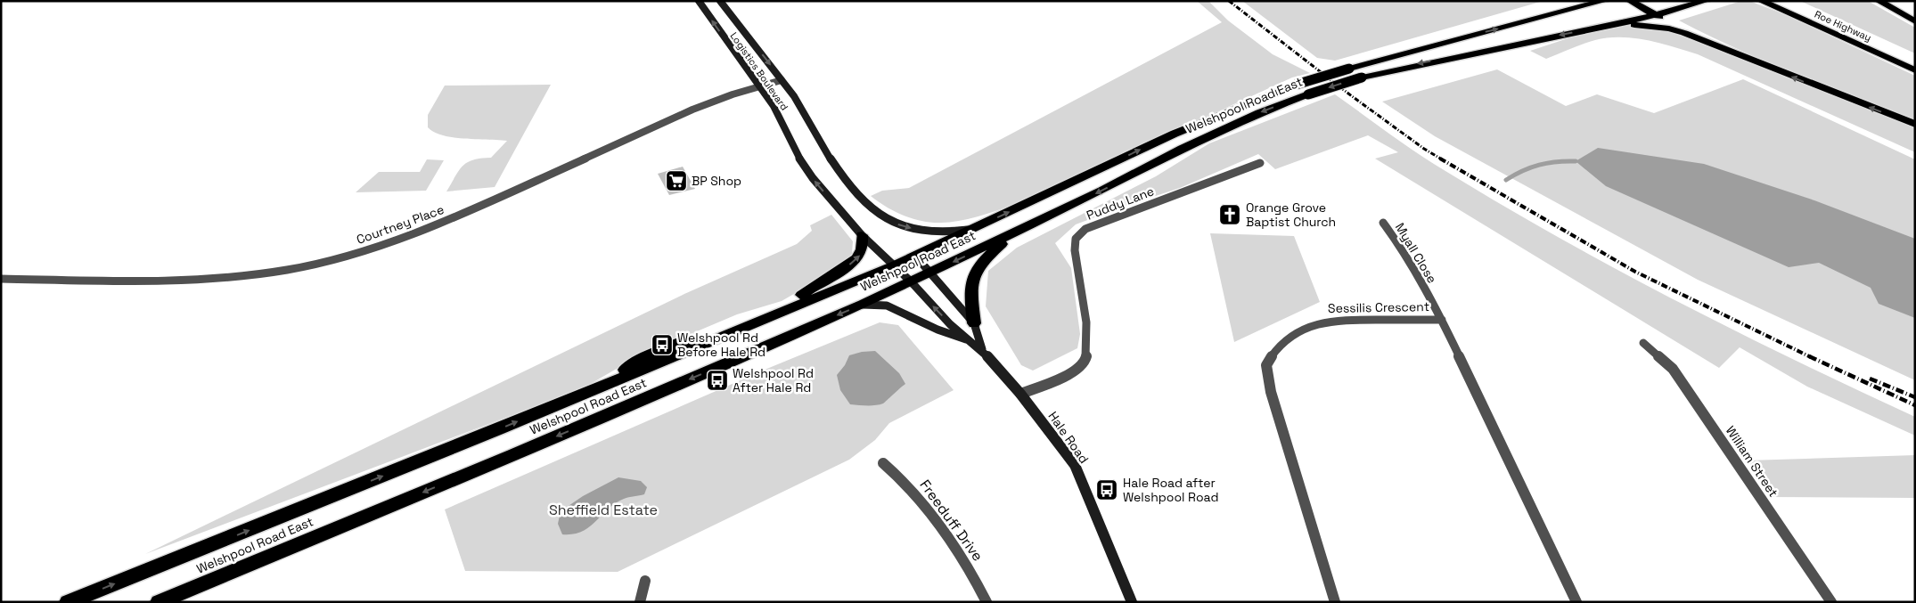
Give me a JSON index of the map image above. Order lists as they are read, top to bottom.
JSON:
{
  "streets": {
    "highway": ["Roe Highway", "Welshpool Road East"],
    "street": [
      "Logistics Boulevard",
      "Puddy Lane",
      "Courtney Place",
      "Myall Close",
      "Sessilis Crescent",
      "Hale Road",
      "William Street",
      "Freeduff Drive"
    ]
  },
  "crossings": [
    ["Logistics Boulevard", "Welshpool Road East"],
    ["Logistics Boulevard", "Courtney Place"],
    ["Logistics Boulevard", "Hale Road"],
    ["Welshpool Road East", "Hale Road"],
    ["Puddy Lane", "Hale Road"],
    ["Myall Close", "Sessilis Crescent"]
  ],
  "parks": ["Sheffield Estate"],
  "places": {
    "supermarket": ["BP Shop"],
    "church": ["Orange Grove Baptist Church"],
    "bus stop": ["Welshpool Rd Before Hale Rd", "Welshpool Rd After Hale Rd", "Hale Road after Welshpool Road"]
  }
}
